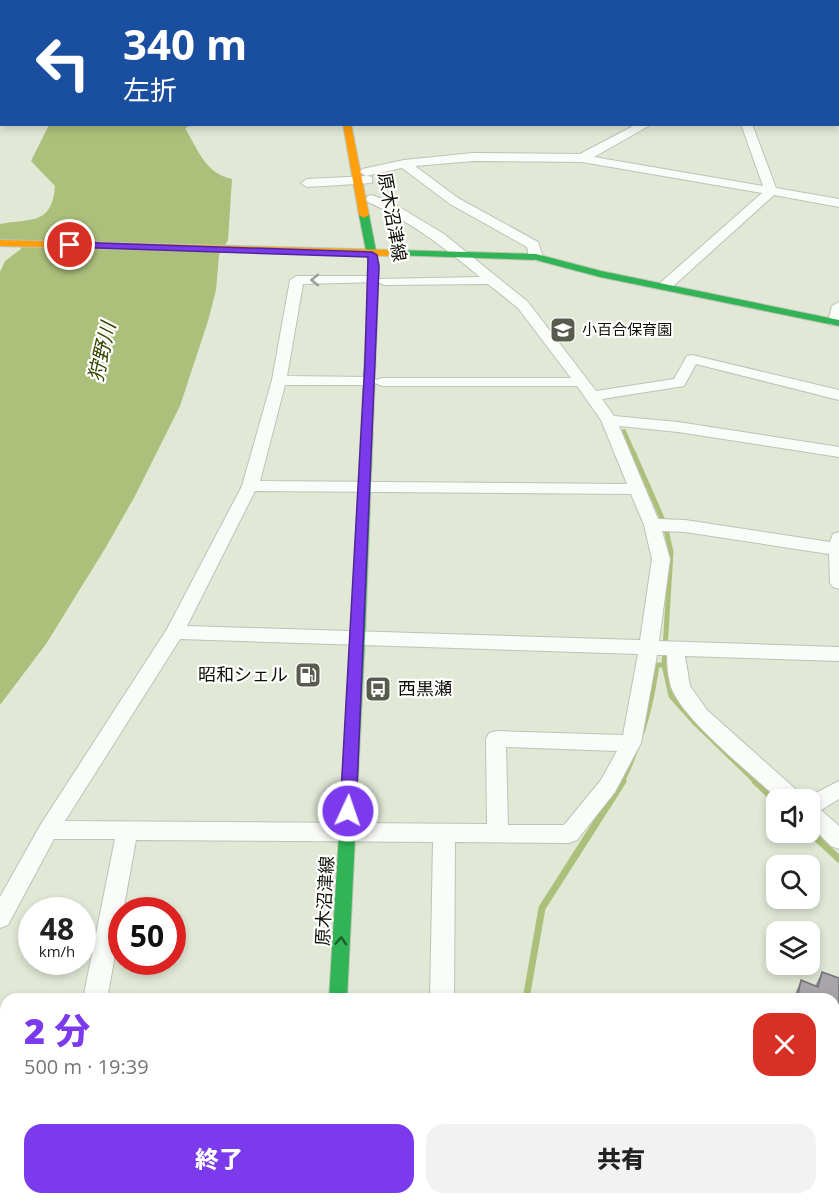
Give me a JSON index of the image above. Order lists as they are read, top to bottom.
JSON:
{
  "streets": {
    "main road": ["原木沼津線"]
  },
  "water": ["狩野川"],
  "places": {
    "school or university": ["小百合保育園"],
    "fuel station": ["昭和シェル"],
    "bus stop": ["西黒瀬"]
  },
  "page": {
    "turn": ["340 m", "左折"],
    "speed": "48 km/h",
    "limit": "50",
    "heading": ["2 分", "500 m · 19:39"],
    "buttons": ["終了", "共有"]
  }
}
